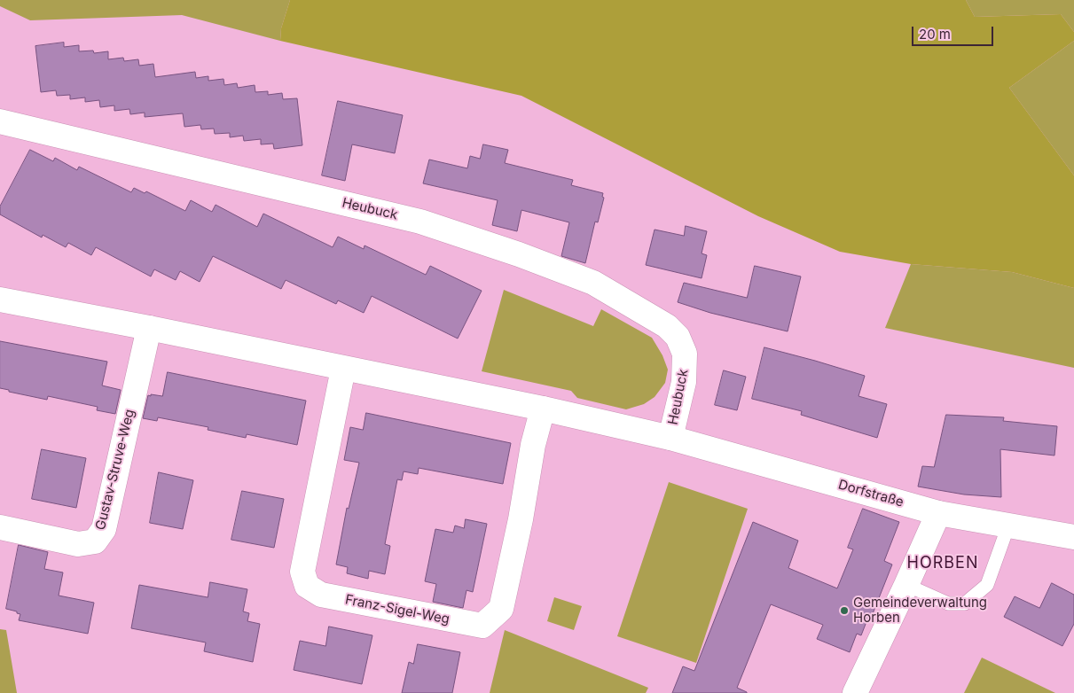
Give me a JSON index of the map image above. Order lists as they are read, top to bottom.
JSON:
{
  "streets": {
    "street": [
      "Heubuck",
      "Gustav-Struve-Weg",
      "Dorfstraße",
      "Franz-Sigel-Weg"
    ]
  },
  "crossings": [
    ["Heubuck", "Gustav-Struve-Weg"],
    ["Heubuck", "Dorfstraße"],
    ["Heubuck", "Franz-Sigel-Weg"]
  ],
  "districts": ["HORBEN"],
  "places": ["Gemeindeverwaltung Horben"],
  "scale_bar": "20 m"
}
